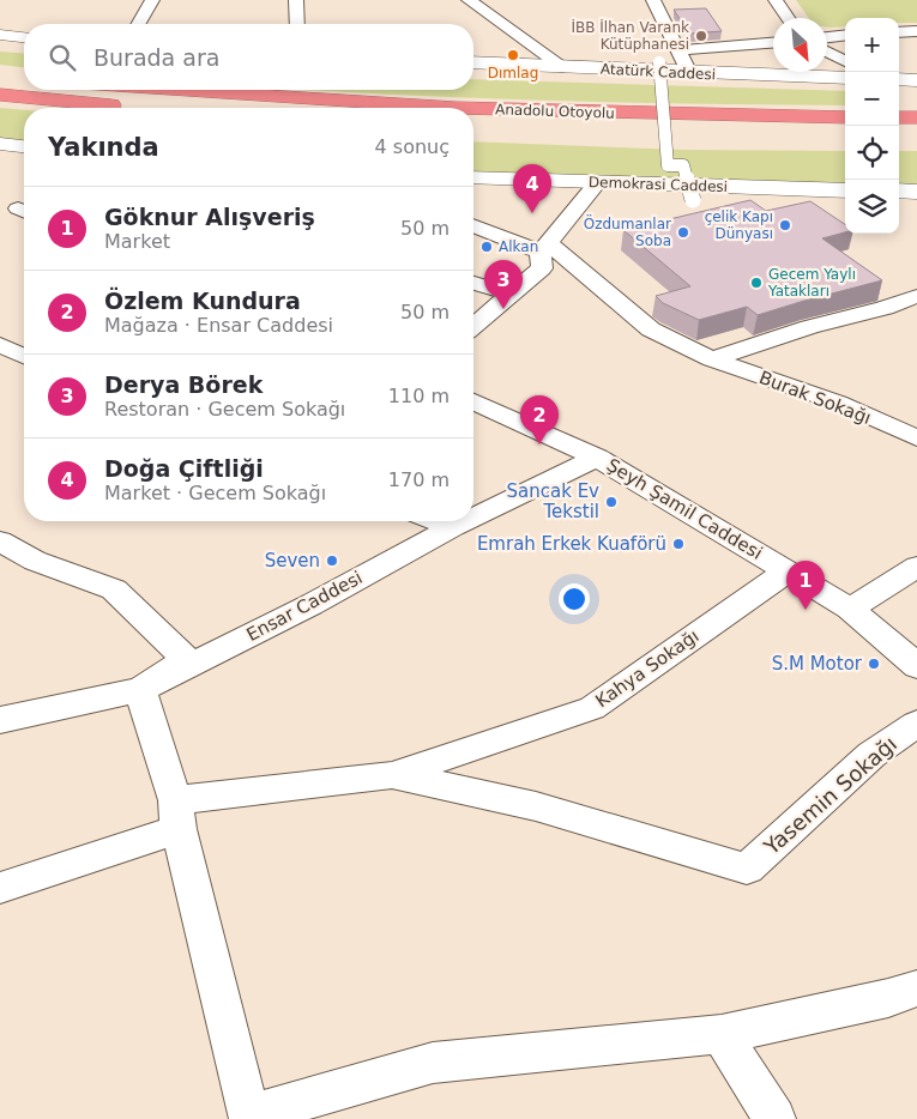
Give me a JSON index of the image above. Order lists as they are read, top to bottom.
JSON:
{
  "streets": {
    "highway": ["Anadolu Otoyolu"],
    "street": [
      "Atatürk Caddesi",
      "Demokrasi Caddesi",
      "Burak Sokağı",
      "Şeyh Şamil Caddesi",
      "Ensar Caddesi",
      "Kahya Sokağı",
      "Yasemin Sokağı"
    ]
  },
  "crossings": [
    ["Şeyh Şamil Caddesi", "Ensar Caddesi"],
    ["Şeyh Şamil Caddesi", "Kahya Sokağı"],
    ["Kahya Sokağı", "Yasemin Sokağı"]
  ],
  "places": [
    "İBB İlhan Varank Kütüphanesi",
    "Dımlag",
    "çelik Kapı Dünyası",
    "Özdumanlar Soba",
    "Alkan",
    "Gecem Yaylı Yatakları",
    "Sancak Ev Tekstil",
    "Emrah Erkek Kuaförü",
    "Seven",
    "S.M Motor"
  ],
  "north": "bottom right",
  "page": {
    "map_buttons": ["+", "−"],
    "search": "Burada ara",
    "heading": ["Yakında", "4 sonuç"],
    "pins": [
      "4",
      "3",
      "2",
      "1"
    ],
    "list": [
      {
        "mark": "1",
        "name": "Göknur Alışveriş",
        "note": "Market",
        "value": "50 m"
      },
      {
        "mark": "2",
        "name": "Özlem Kundura",
        "note": "Mağaza · Ensar Caddesi",
        "value": "50 m"
      },
      {
        "mark": "3",
        "name": "Derya Börek",
        "note": "Restoran · Gecem Sokağı",
        "value": "110 m"
      },
      {
        "mark": "4",
        "name": "Doğa Çiftliği",
        "note": "Market · Gecem Sokağı",
        "value": "170 m"
      }
    ]
  }
}
